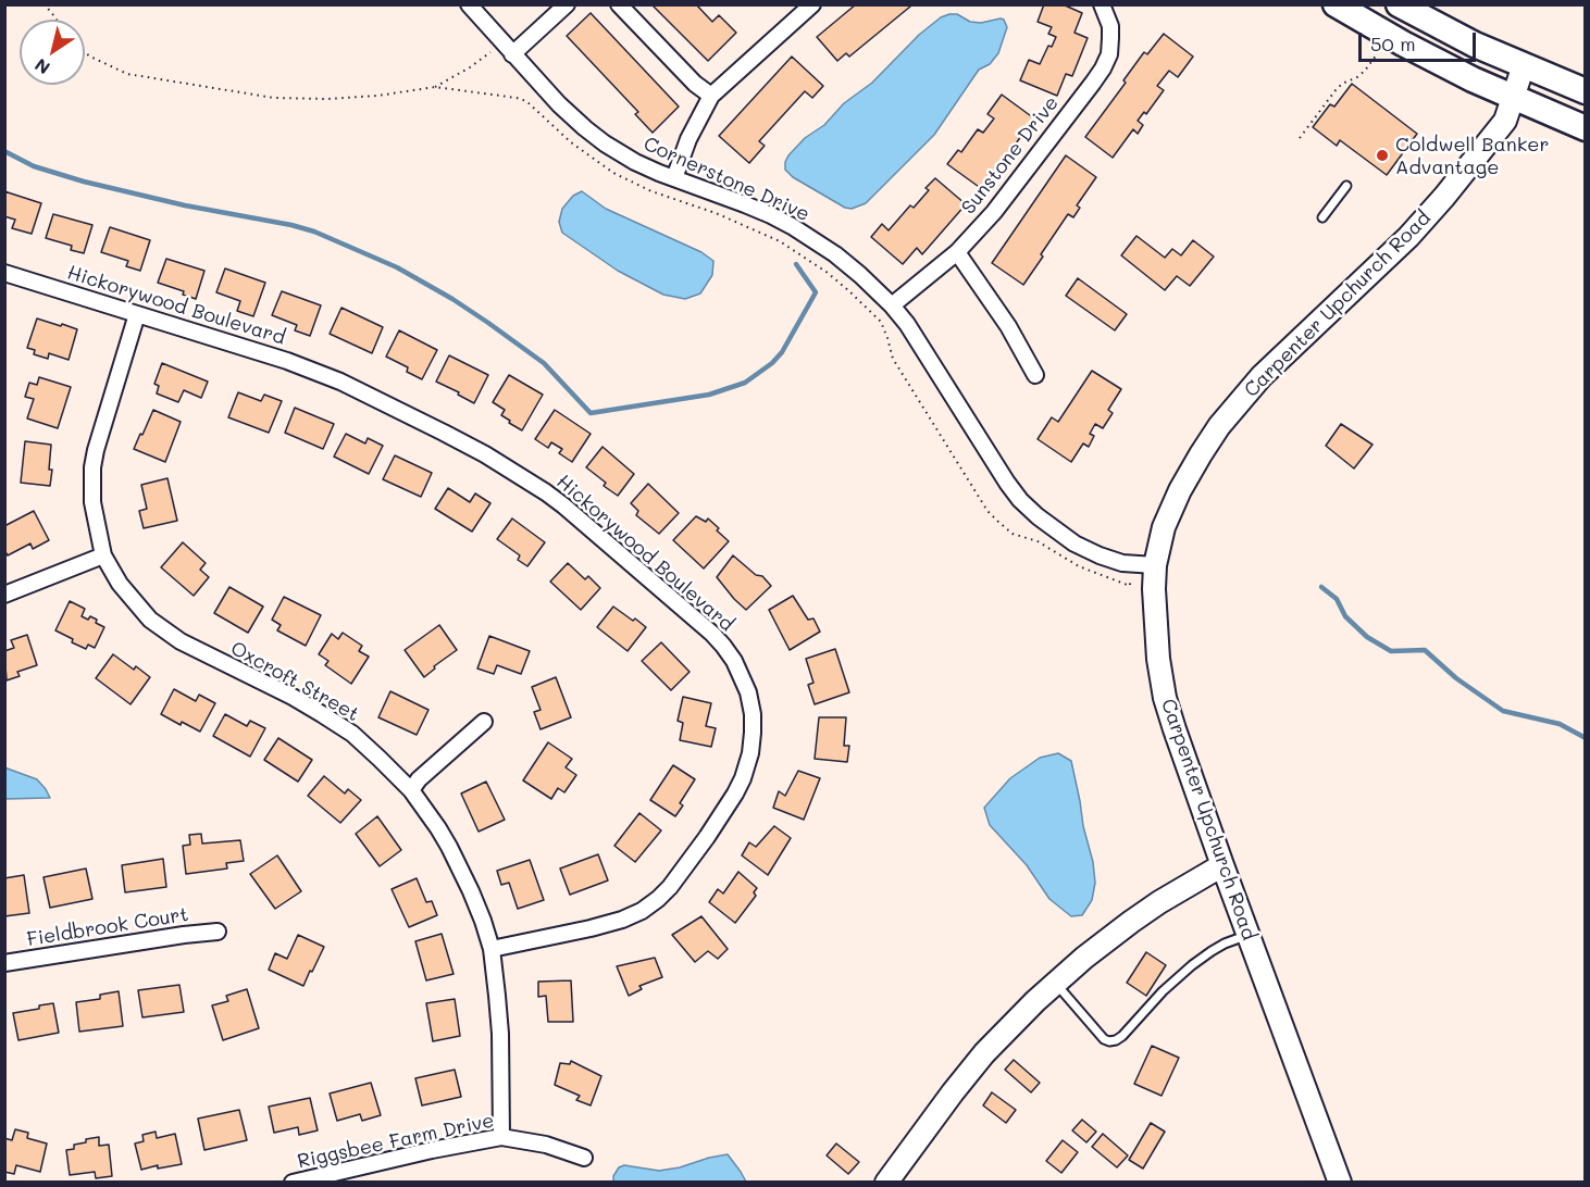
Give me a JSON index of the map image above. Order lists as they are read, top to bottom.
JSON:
{
  "streets": {
    "street": [
      "Sunstone Drive",
      "Cornerstone Drive",
      "Carpenter Upchurch Road",
      "Hickorywood Boulevard",
      "Oxcroft Street",
      "Fieldbrook Court",
      "Riggsbee Farm Drive"
    ]
  },
  "crossings": [
    ["Sunstone Drive", "Cornerstone Drive"],
    ["Cornerstone Drive", "Carpenter Upchurch Road"],
    ["Hickorywood Boulevard", "Oxcroft Street"],
    ["Oxcroft Street", "Riggsbee Farm Drive"]
  ],
  "places": ["Coldwell Banker Advantage"],
  "scale_bar": "50 m",
  "north": "bottom left"
}
